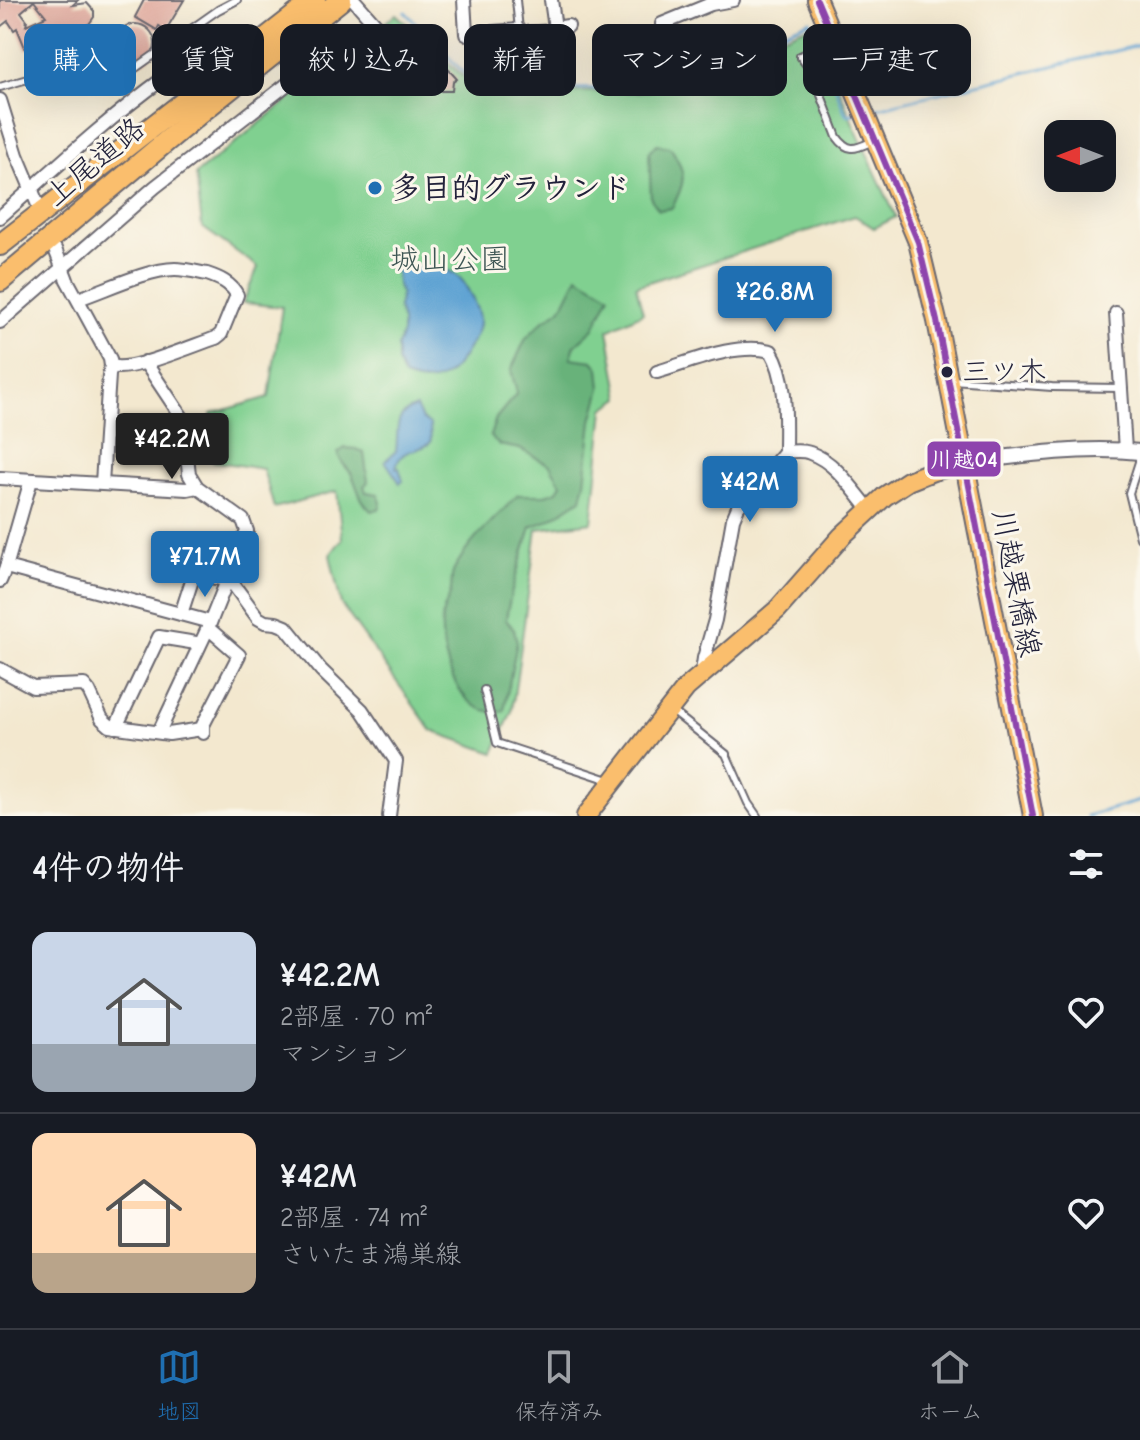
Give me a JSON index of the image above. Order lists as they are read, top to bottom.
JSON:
{
  "streets": {
    "highway": ["上尾道路"],
    "main road": ["川越栗橋線"]
  },
  "parks": ["城山公園"],
  "places": ["多目的グラウンド", "三ツ木"],
  "lines": ["transit line 川越04"],
  "north": "left",
  "page": {
    "chip": [
      "購入",
      "賃貸",
      "絞り込み",
      "新着",
      "マンション",
      "一戸建て"
    ],
    "price": [
      "¥26.8M",
      "¥42.2M",
      "¥42M",
      "¥71.7M"
    ],
    "heading": "4件の物件",
    "list": [
      {
        "name": "¥42.2M",
        "note": "2部屋 · 70 m² · マンション"
      },
      {
        "name": "¥42M",
        "note": "2部屋 · 74 m² · さいたま鴻巣線"
      }
    ],
    "tabs": ["地図", "保存済み", "ホーム"]
  }
}
